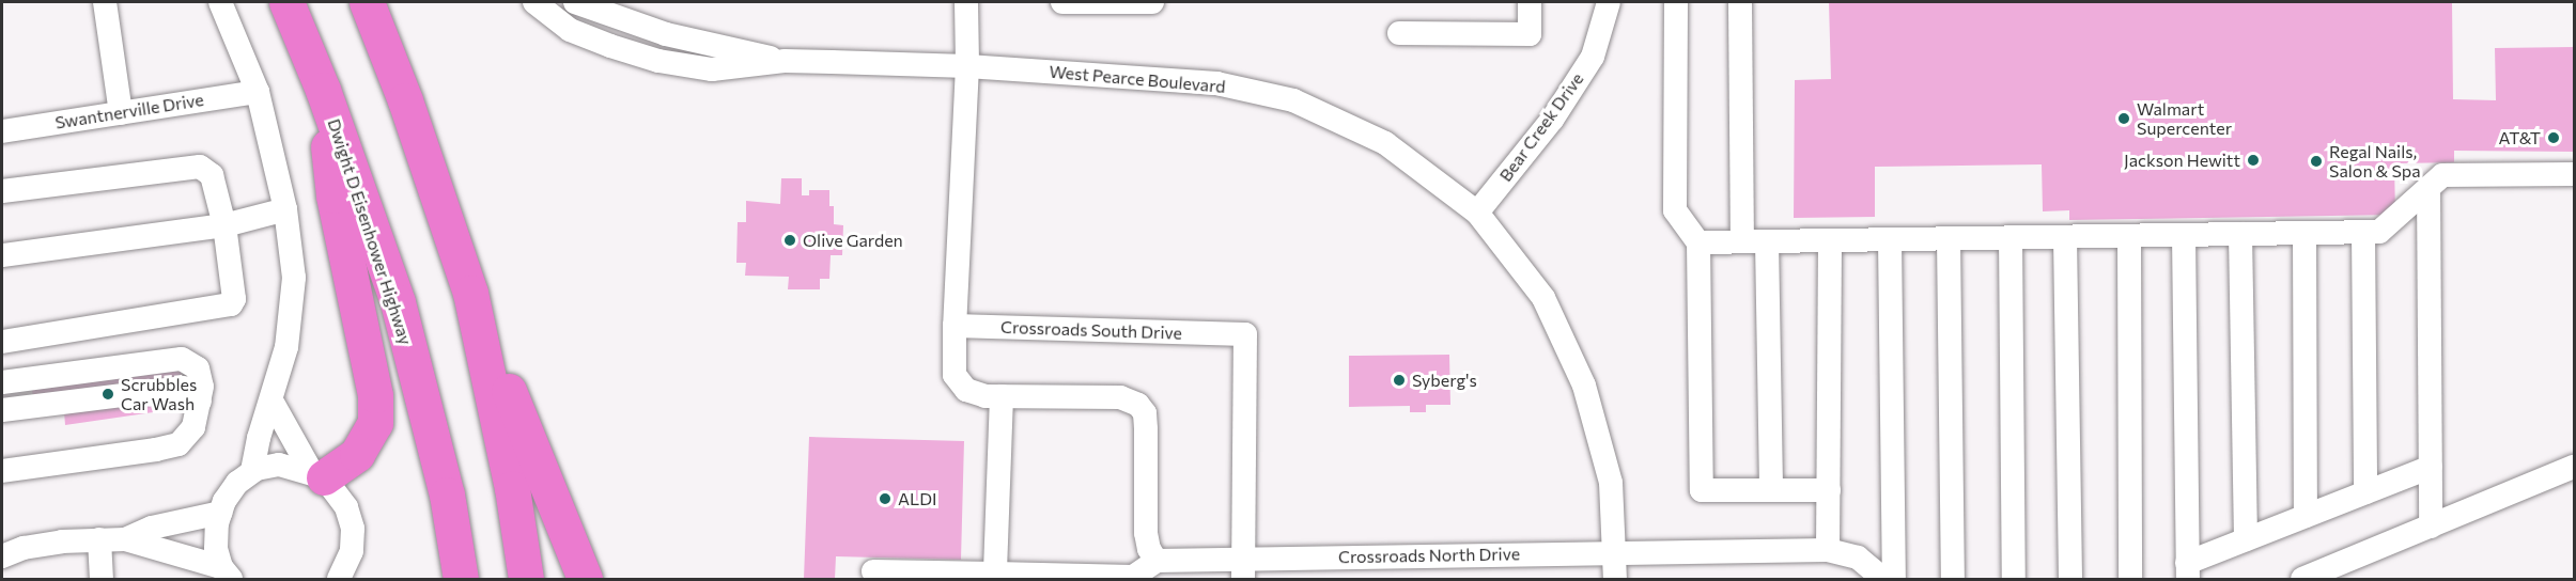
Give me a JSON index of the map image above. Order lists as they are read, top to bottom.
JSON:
{
  "streets": {
    "highway": ["Dwight D Eisenhower Highway"],
    "street": [
      "West Pearce Boulevard",
      "Swantnerville Drive",
      "Bear Creek Drive",
      "Crossroads South Drive",
      "Crossroads North Drive"
    ]
  },
  "crossings": [
    ["West Pearce Boulevard", "Bear Creek Drive"],
    ["West Pearce Boulevard", "Crossroads North Drive"],
    ["Crossroads South Drive", "Crossroads North Drive"]
  ],
  "places": [
    "Walmart Supercenter",
    "AT&T",
    "Jackson Hewitt",
    "Regal Nails, Salon & Spa",
    "Olive Garden",
    "Syberg's",
    "Scrubbles Car Wash",
    "ALDI"
  ]
}
